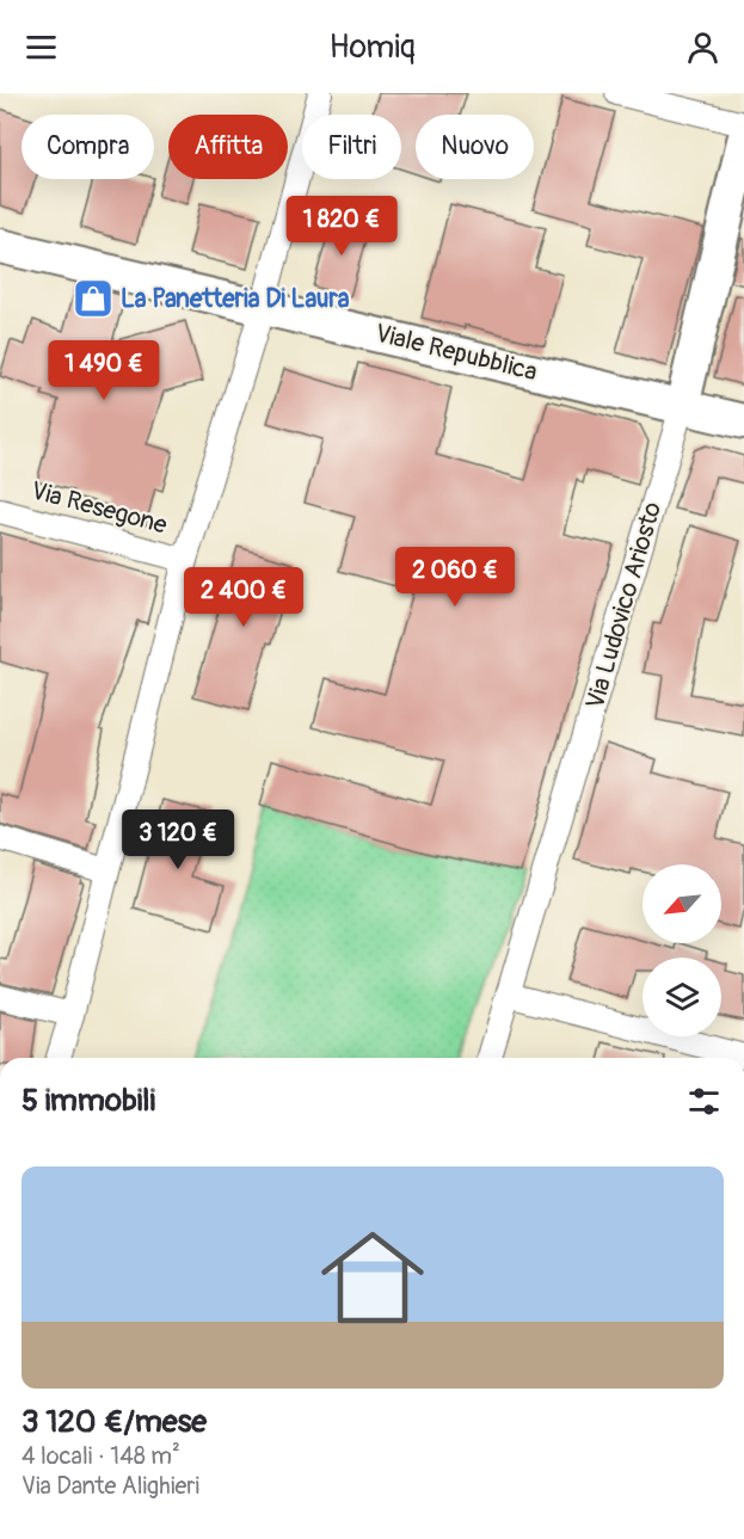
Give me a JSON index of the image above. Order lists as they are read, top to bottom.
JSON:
{
  "streets": {
    "street": ["Viale Repubblica", "Via Resegone", "Via Ludovico Ariosto"]
  },
  "crossings": [
    ["Viale Repubblica", "Via Ludovico Ariosto"]
  ],
  "places": {
    "shop": ["La Panetteria Di Laura"]
  },
  "north": "bottom left",
  "page": {
    "header": "Homiq",
    "chip": [
      "Compra",
      "Affitta",
      "Filtri",
      "Nuovo"
    ],
    "price": [
      "1 820 €",
      "1 490 €",
      "2 060 €",
      "2 400 €",
      "3 120 €"
    ],
    "heading": "5 immobili",
    "list": [
      {
        "name": "3 120 €/mese",
        "note": "4 locali · 148 m² · Via Dante Alighieri"
      }
    ]
  }
}
